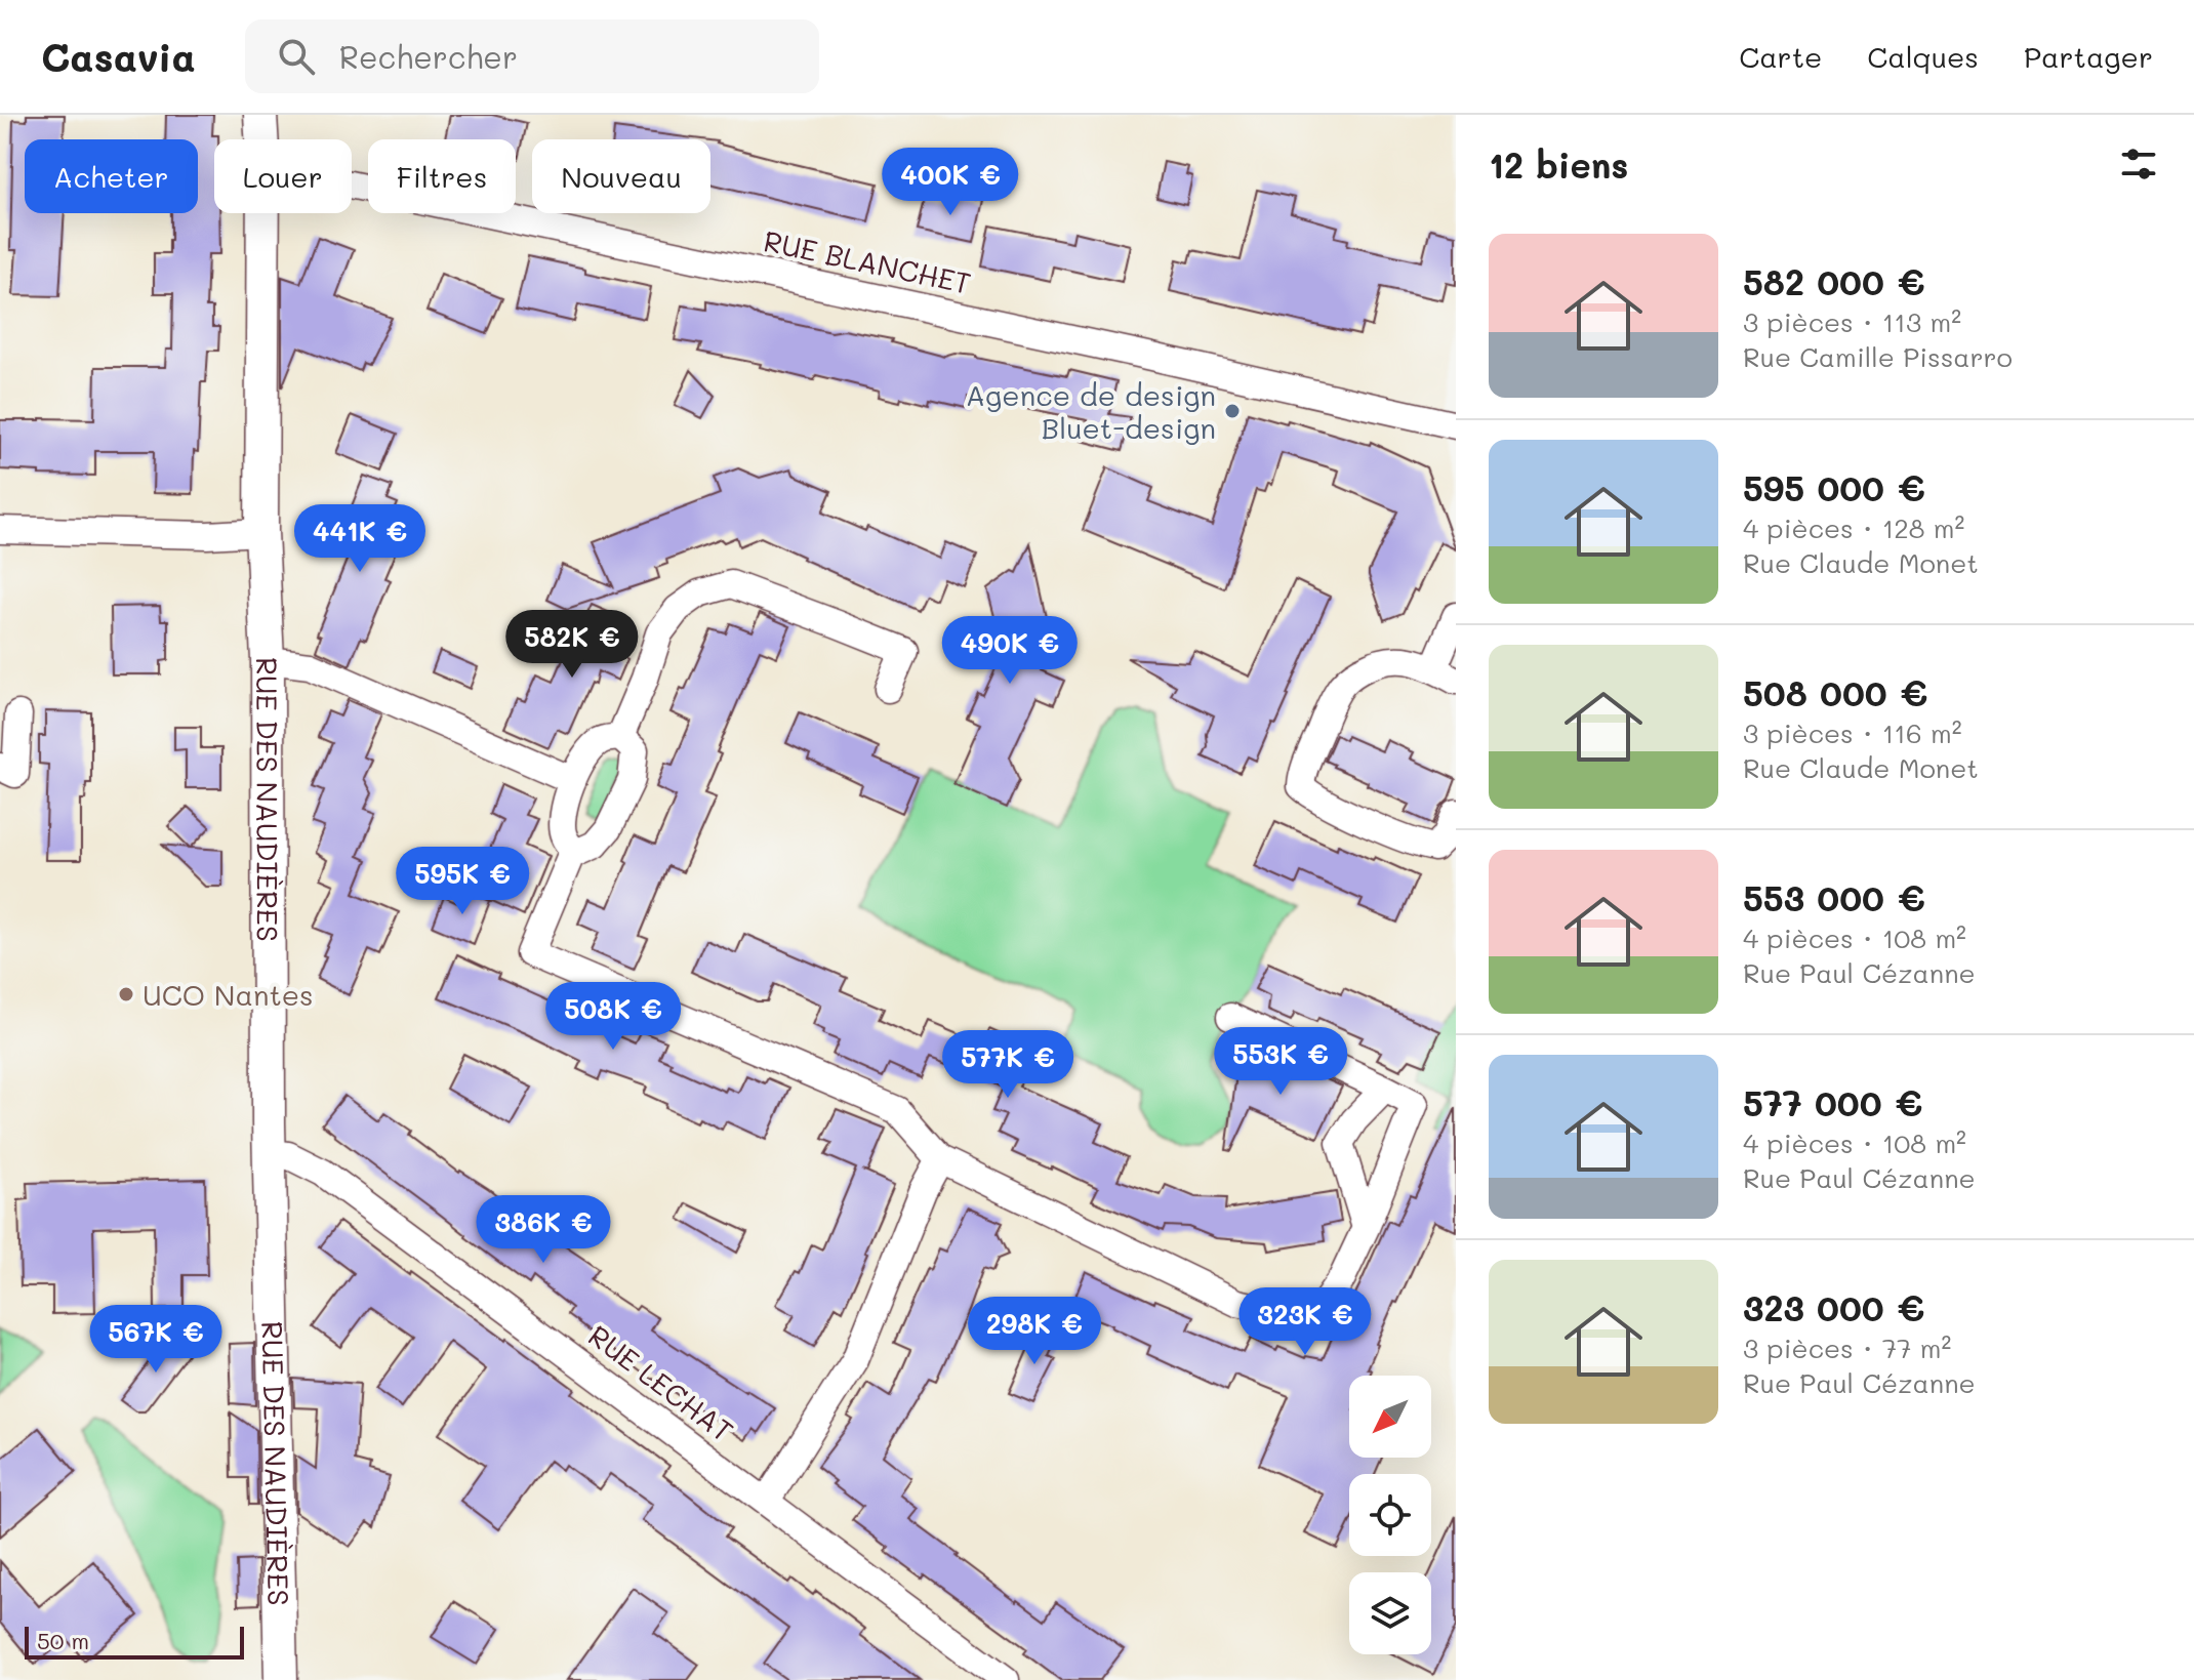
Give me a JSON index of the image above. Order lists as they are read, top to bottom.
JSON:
{
  "streets": {
    "street": ["RUE BLANCHET", "RUE DES NAUDIÈRES", "RUE LECHAT"]
  },
  "crossings": [
    ["RUE DES NAUDIÈRES", "RUE LECHAT"]
  ],
  "places": ["Agence de design Bluet-design", "UCO Nantes"],
  "scale_bar": "50 m",
  "north": "bottom left",
  "page": {
    "header": "Casavia",
    "search": "Rechercher",
    "nav": ["Carte", "Calques", "Partager"],
    "heading": "12 biens",
    "chip": [
      "Acheter",
      "Louer",
      "Filtres",
      "Nouveau"
    ],
    "price": [
      "400K €",
      "441K €",
      "582K €",
      "490K €",
      "595K €",
      "508K €",
      "553K €",
      "577K €",
      "386K €",
      "323K €",
      "298K €",
      "567K €"
    ],
    "list": [
      {
        "name": "582 000 €",
        "note": "3 pièces · 113 m² · Rue Camille Pissarro"
      },
      {
        "name": "595 000 €",
        "note": "4 pièces · 128 m² · Rue Claude Monet"
      },
      {
        "name": "508 000 €",
        "note": "3 pièces · 116 m² · Rue Claude Monet"
      },
      {
        "name": "553 000 €",
        "note": "4 pièces · 108 m² · Rue Paul Cézanne"
      },
      {
        "name": "577 000 €",
        "note": "4 pièces · 108 m² · Rue Paul Cézanne"
      },
      {
        "name": "323 000 €",
        "note": "3 pièces · 77 m² · Rue Paul Cézanne"
      }
    ],
    "scale": "50 m"
  }
}
